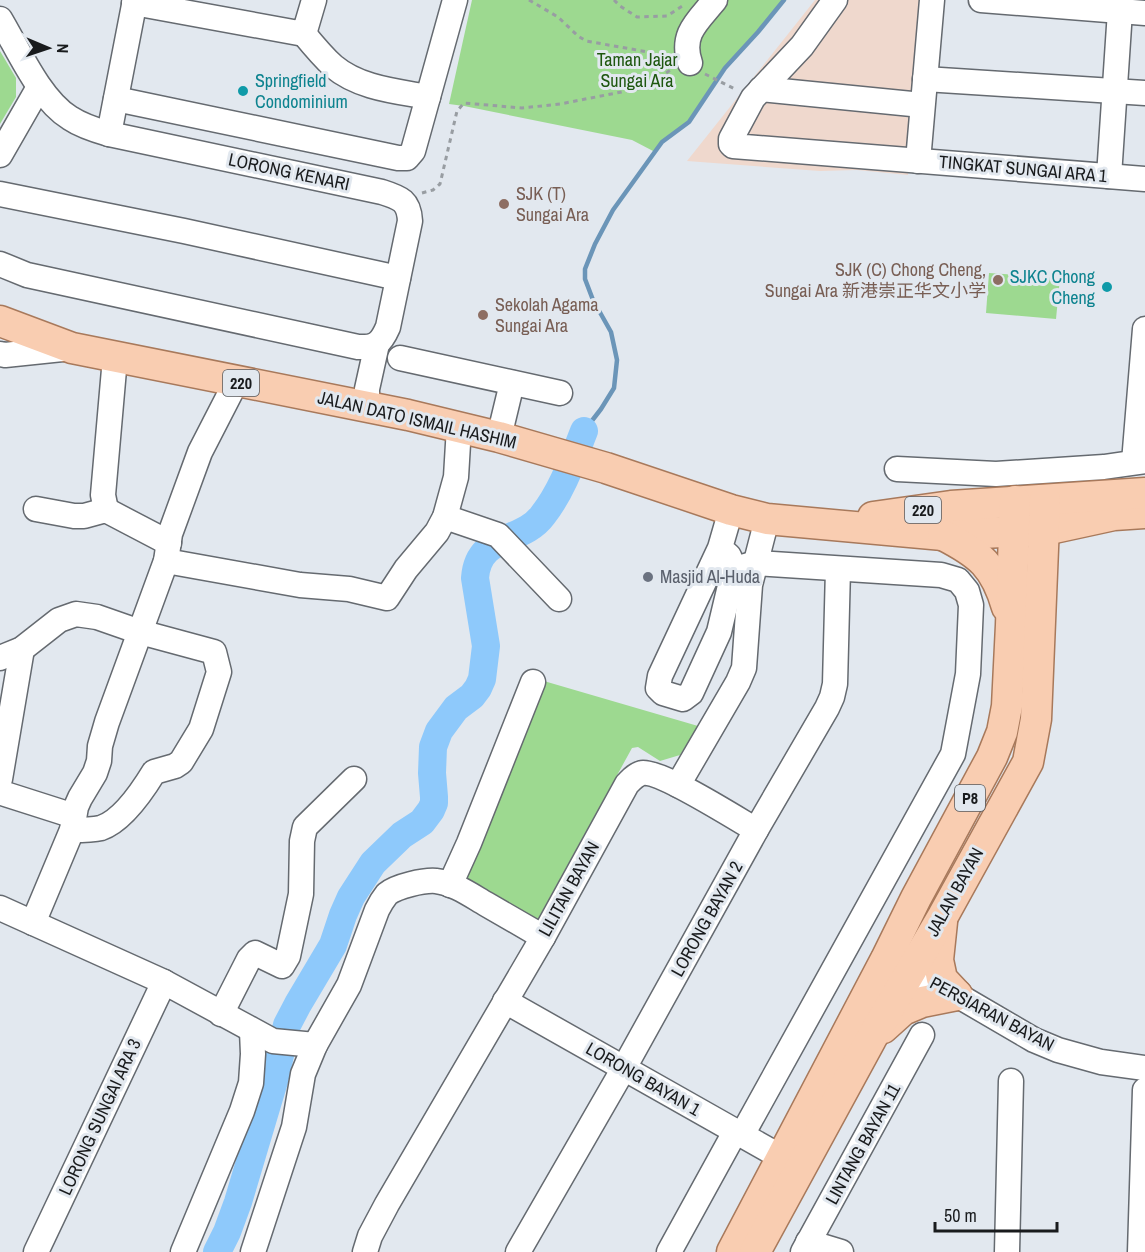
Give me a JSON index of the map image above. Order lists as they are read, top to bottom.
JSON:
{
  "streets": {
    "main road": [
      "220",
      "JALAN DATO ISMAIL HASHIM",
      "P8",
      "JALAN BAYAN"
    ],
    "street": [
      "TINGKAT SUNGAI ARA 1",
      "LORONG KENARI",
      "LILITAN BAYAN",
      "LORONG BAYAN 2",
      "PERSIARAN BAYAN",
      "LORONG BAYAN 1",
      "LORONG SUNGAI ARA 3",
      "LINTANG BAYAN 11"
    ]
  },
  "crossings": [
    ["JALAN DATO ISMAIL HASHIM", "JALAN BAYAN"],
    ["LILITAN BAYAN", "LORONG BAYAN 2"],
    ["LILITAN BAYAN", "LORONG BAYAN 1"],
    ["JALAN BAYAN", "PERSIARAN BAYAN"],
    ["JALAN BAYAN", "LORONG BAYAN 1"],
    ["LORONG BAYAN 2", "LORONG BAYAN 1"]
  ],
  "parks": ["Taman Jajar Sungai Ara"],
  "places": [
    "Springfield Condominium",
    "SJK (T) Sungai Ara",
    "SJK (C) Chong Cheng, Sungai Ara 新港崇正华文小学",
    "SJKC Chong Cheng",
    "Sekolah Agama Sungai Ara",
    "Masjid Al-Huda"
  ],
  "scale_bar": "50 m",
  "north": "right"
}
